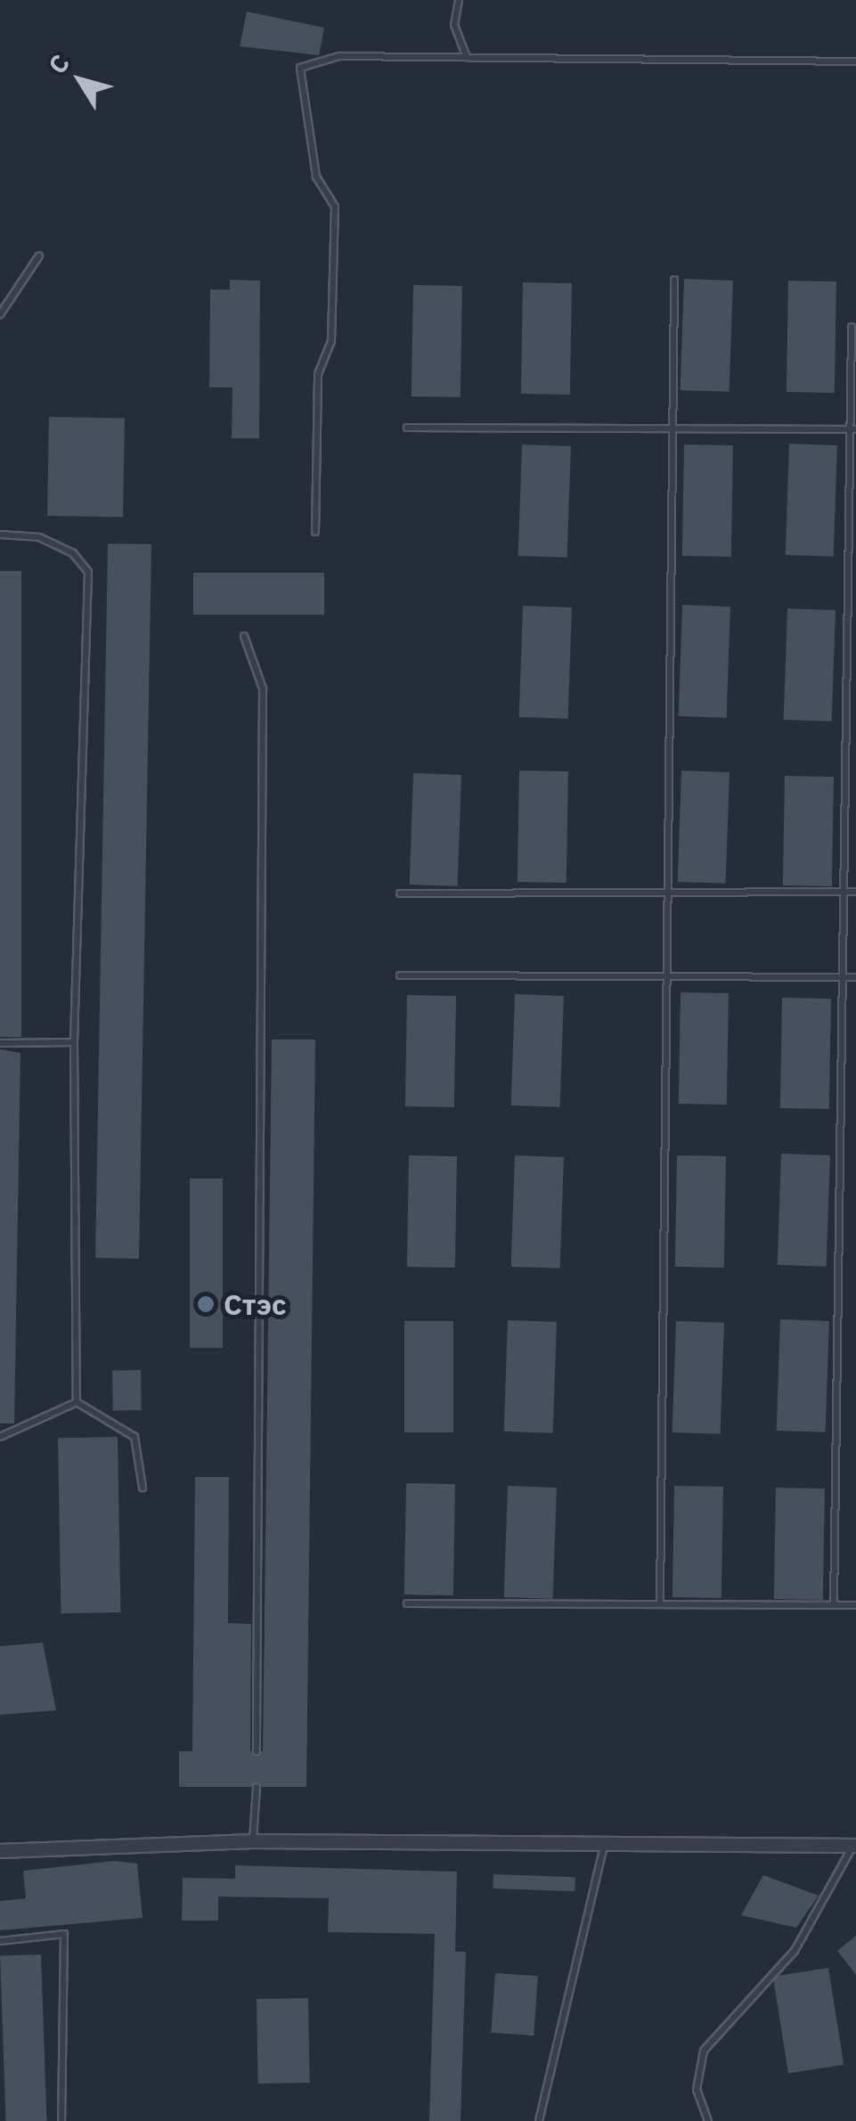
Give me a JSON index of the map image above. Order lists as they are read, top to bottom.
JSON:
{
  "places": ["Стэс"],
  "north": "top left"
}
